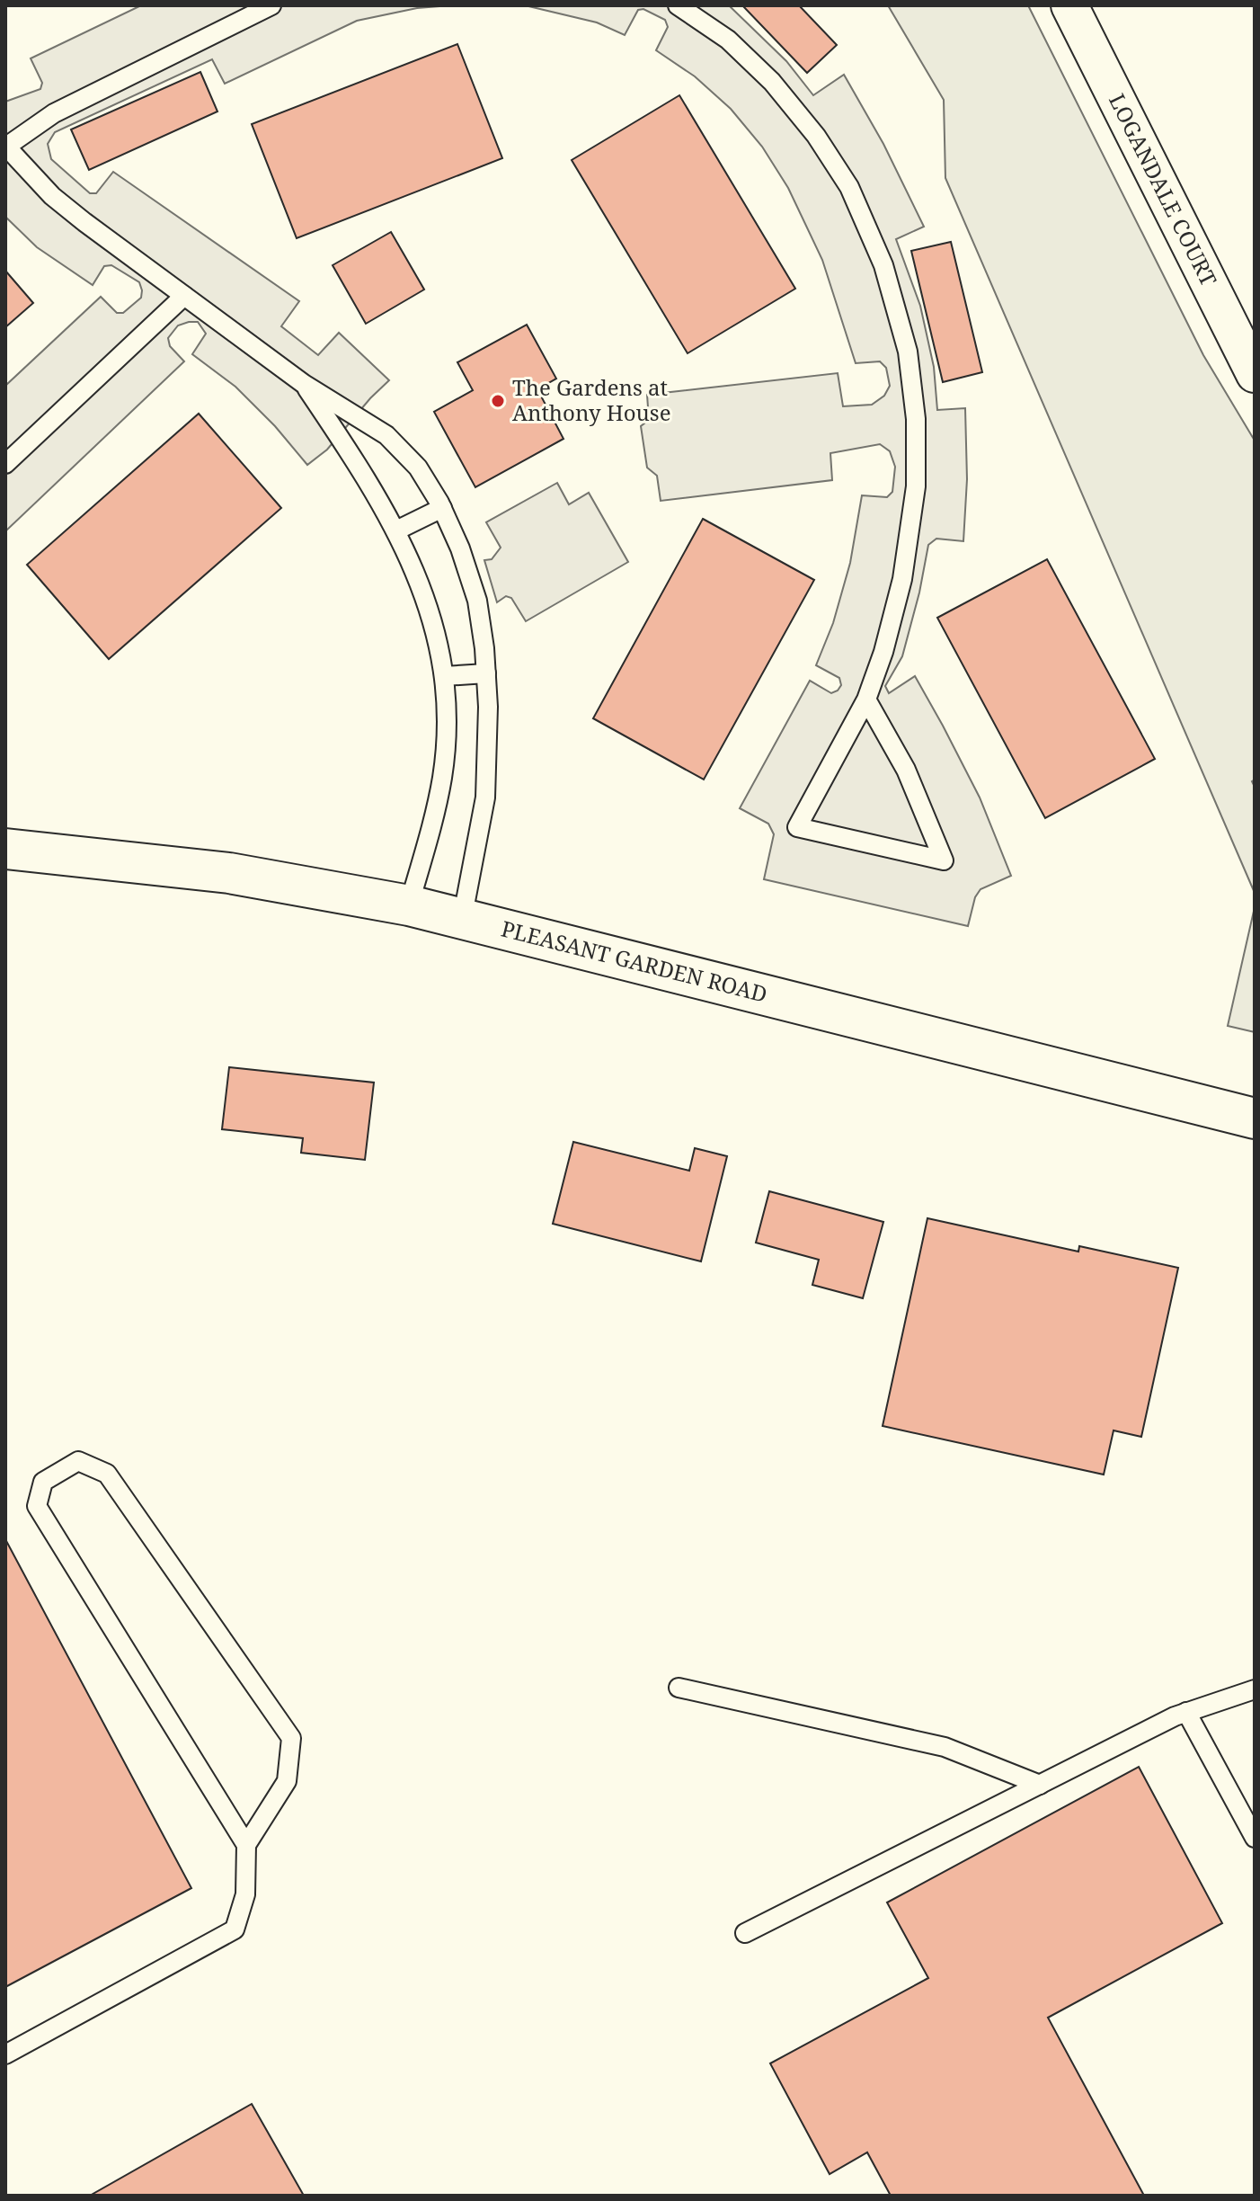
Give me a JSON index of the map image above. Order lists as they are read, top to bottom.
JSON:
{
  "streets": {
    "main road": ["PLEASANT GARDEN ROAD"],
    "street": ["LOGANDALE COURT"]
  },
  "places": ["The Gardens at Anthony House"]
}
